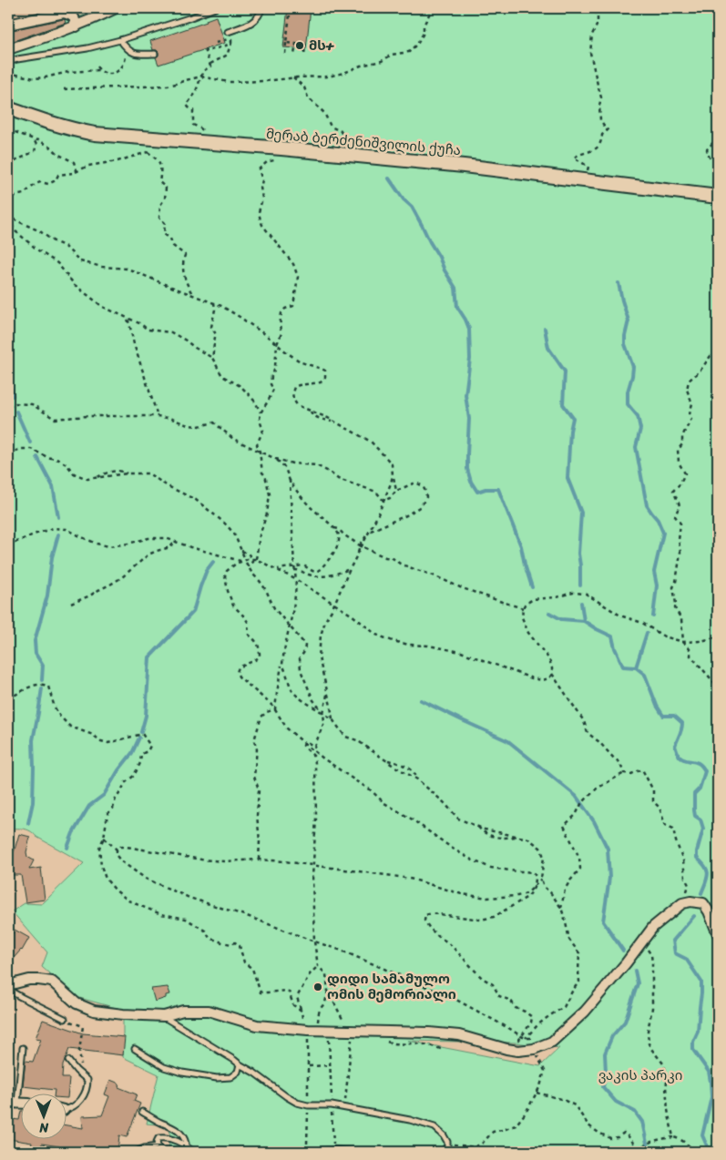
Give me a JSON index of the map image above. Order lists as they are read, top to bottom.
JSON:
{
  "streets": {
    "street": ["მერაბ ბერძენიშვილის ქუჩა"]
  },
  "parks": ["ვაკის პარკი"],
  "places": ["მს+", "დიდი სამამულო ომის მემორიალი"],
  "north": "bottom"
}
